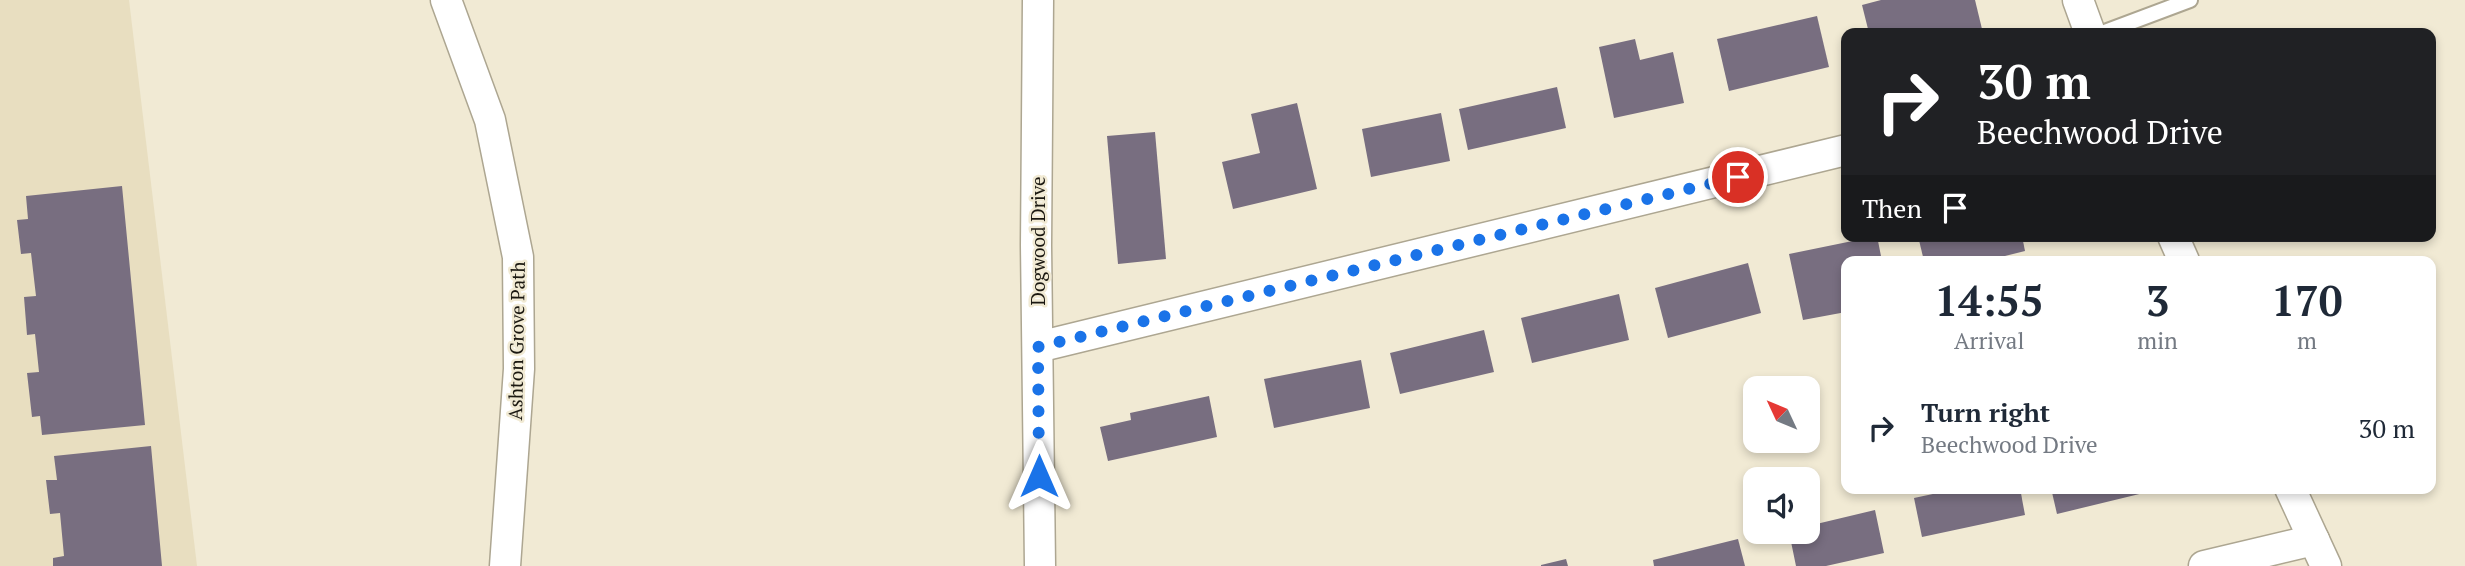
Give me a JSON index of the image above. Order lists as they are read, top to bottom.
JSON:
{
  "streets": {
    "street": ["Dogwood Drive", "Ashton Grove Path"]
  },
  "north": "top left",
  "page": {
    "turn": ["30 m", "Beechwood Drive"],
    "then": "Then",
    "eta": [
      "14:55",
      "Arrival",
      "3",
      "min",
      "170",
      "m"
    ],
    "list": [
      {
        "name": "Turn right",
        "note": "Beechwood Drive",
        "value": "30 m"
      }
    ]
  }
}
